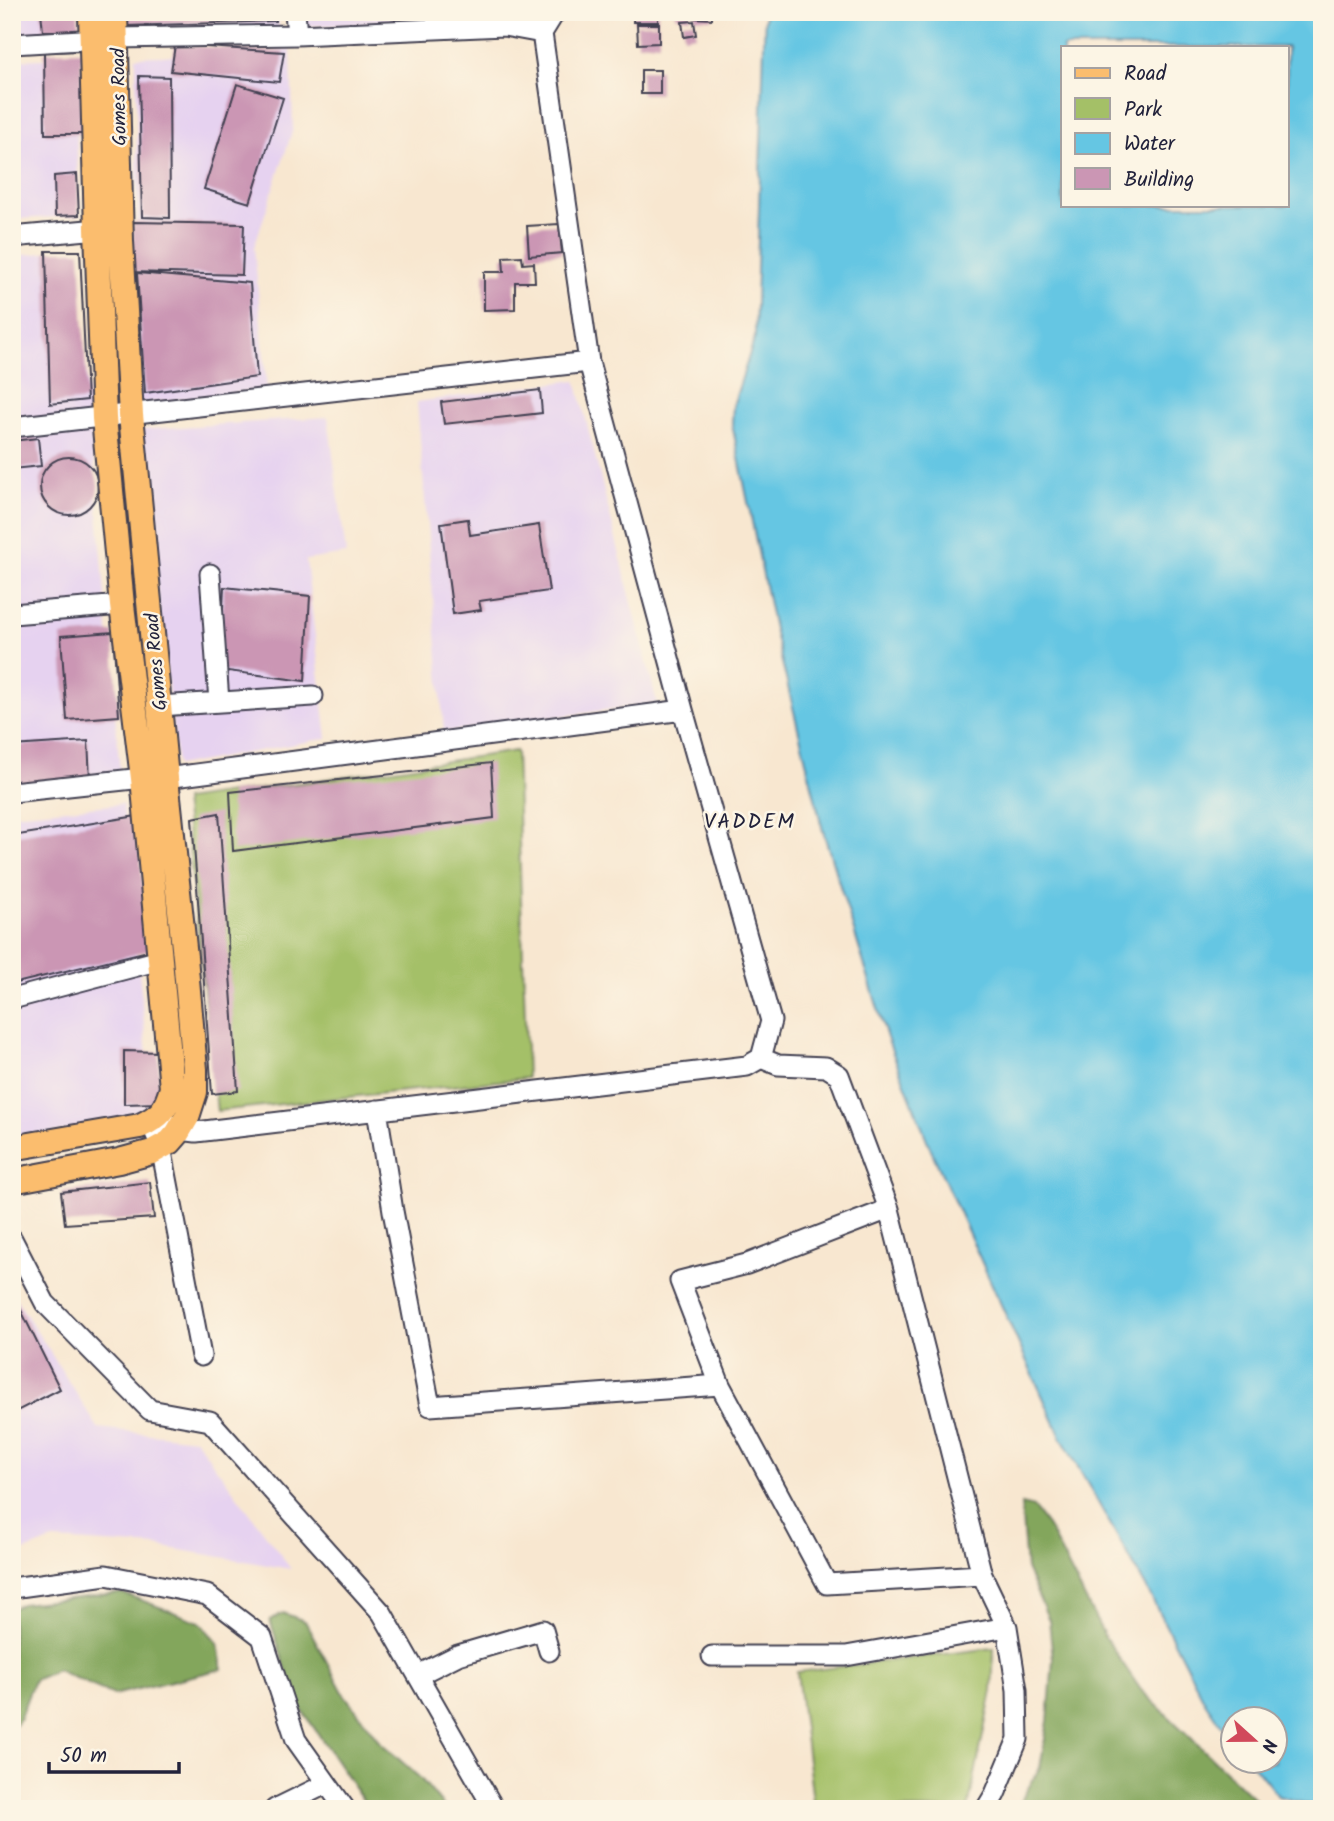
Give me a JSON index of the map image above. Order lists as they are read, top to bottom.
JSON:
{
  "streets": {
    "main road": ["Gomes Road"]
  },
  "districts": ["VADDEM"],
  "legend": [
    "Road",
    "Park",
    "Water",
    "Building"
  ],
  "scale_bar": "50 m",
  "north": "right"
}
